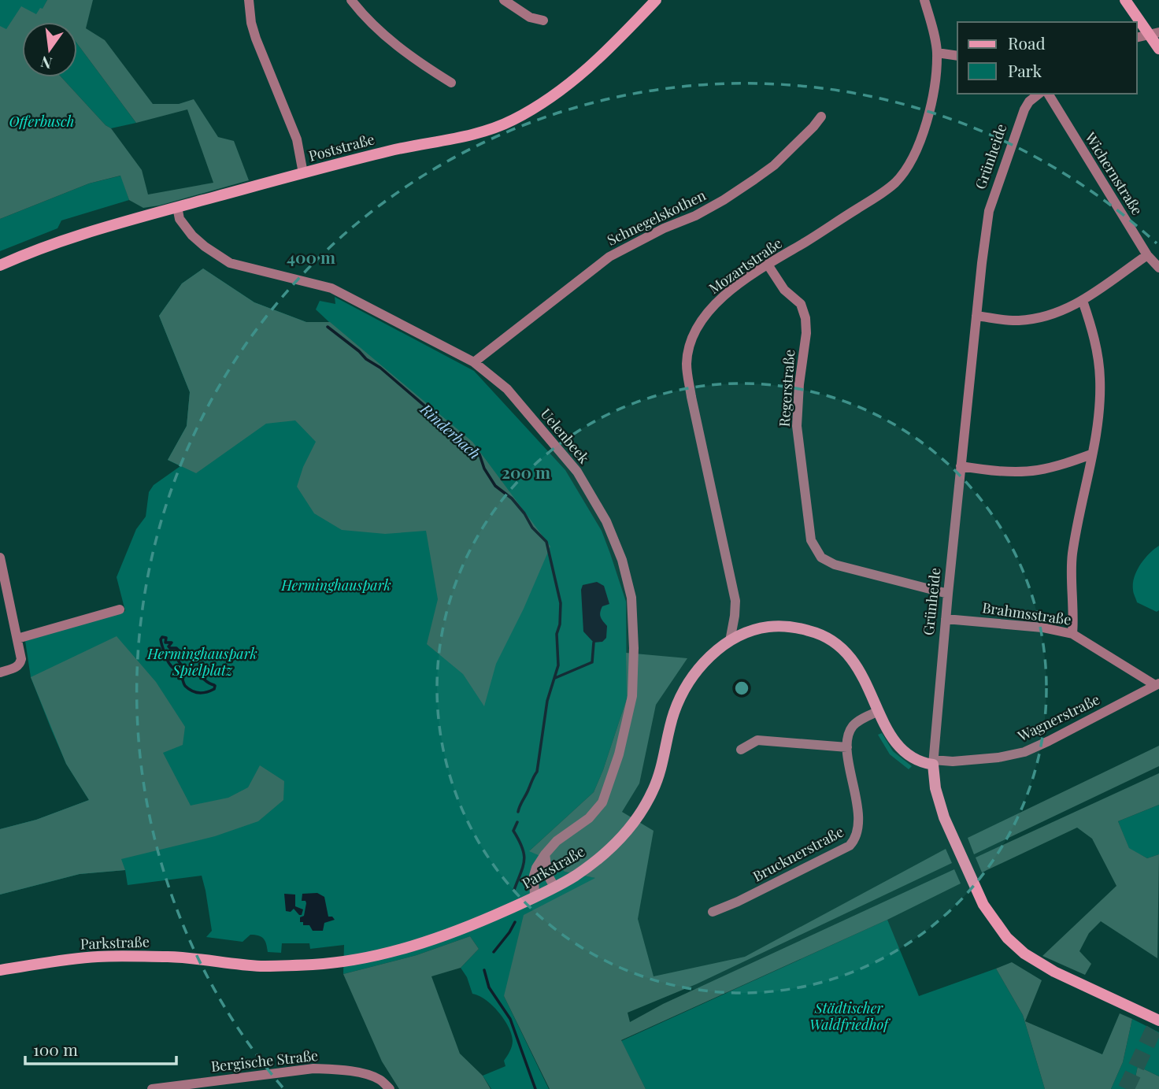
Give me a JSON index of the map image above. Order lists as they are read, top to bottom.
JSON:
{
  "streets": {
    "street": [
      "Poststraße",
      "Grünheide",
      "Wichernstraße",
      "Schnegelskothen",
      "Mozartstraße",
      "Regerstraße",
      "Uelenbeek",
      "Brahmsstraße",
      "Wagnerstraße",
      "Brucknerstraße",
      "Parkstraße",
      "Bergische Straße"
    ]
  },
  "crossings": [
    ["Poststraße", "Uelenbeek"],
    ["Grünheide", "Regerstraße"],
    ["Grünheide", "Brahmsstraße"],
    ["Grünheide", "Wagnerstraße"],
    ["Grünheide", "Parkstraße"],
    ["Schnegelskothen", "Uelenbeek"],
    ["Mozartstraße", "Regerstraße"],
    ["Mozartstraße", "Parkstraße"],
    ["Uelenbeek", "Parkstraße"],
    ["Brahmsstraße", "Wagnerstraße"],
    ["Wagnerstraße", "Parkstraße"]
  ],
  "water": ["Rinderbach"],
  "parks": [
    "Offerbusch",
    "Herminghauspark",
    "Herminghauspark Spielplatz",
    "Städtischer Waldfriedhof"
  ],
  "legend": ["Road", "Park"],
  "scale_bar": "100 m",
  "north": "bottom",
  "rings": ["400 m", "200 m"]
}
